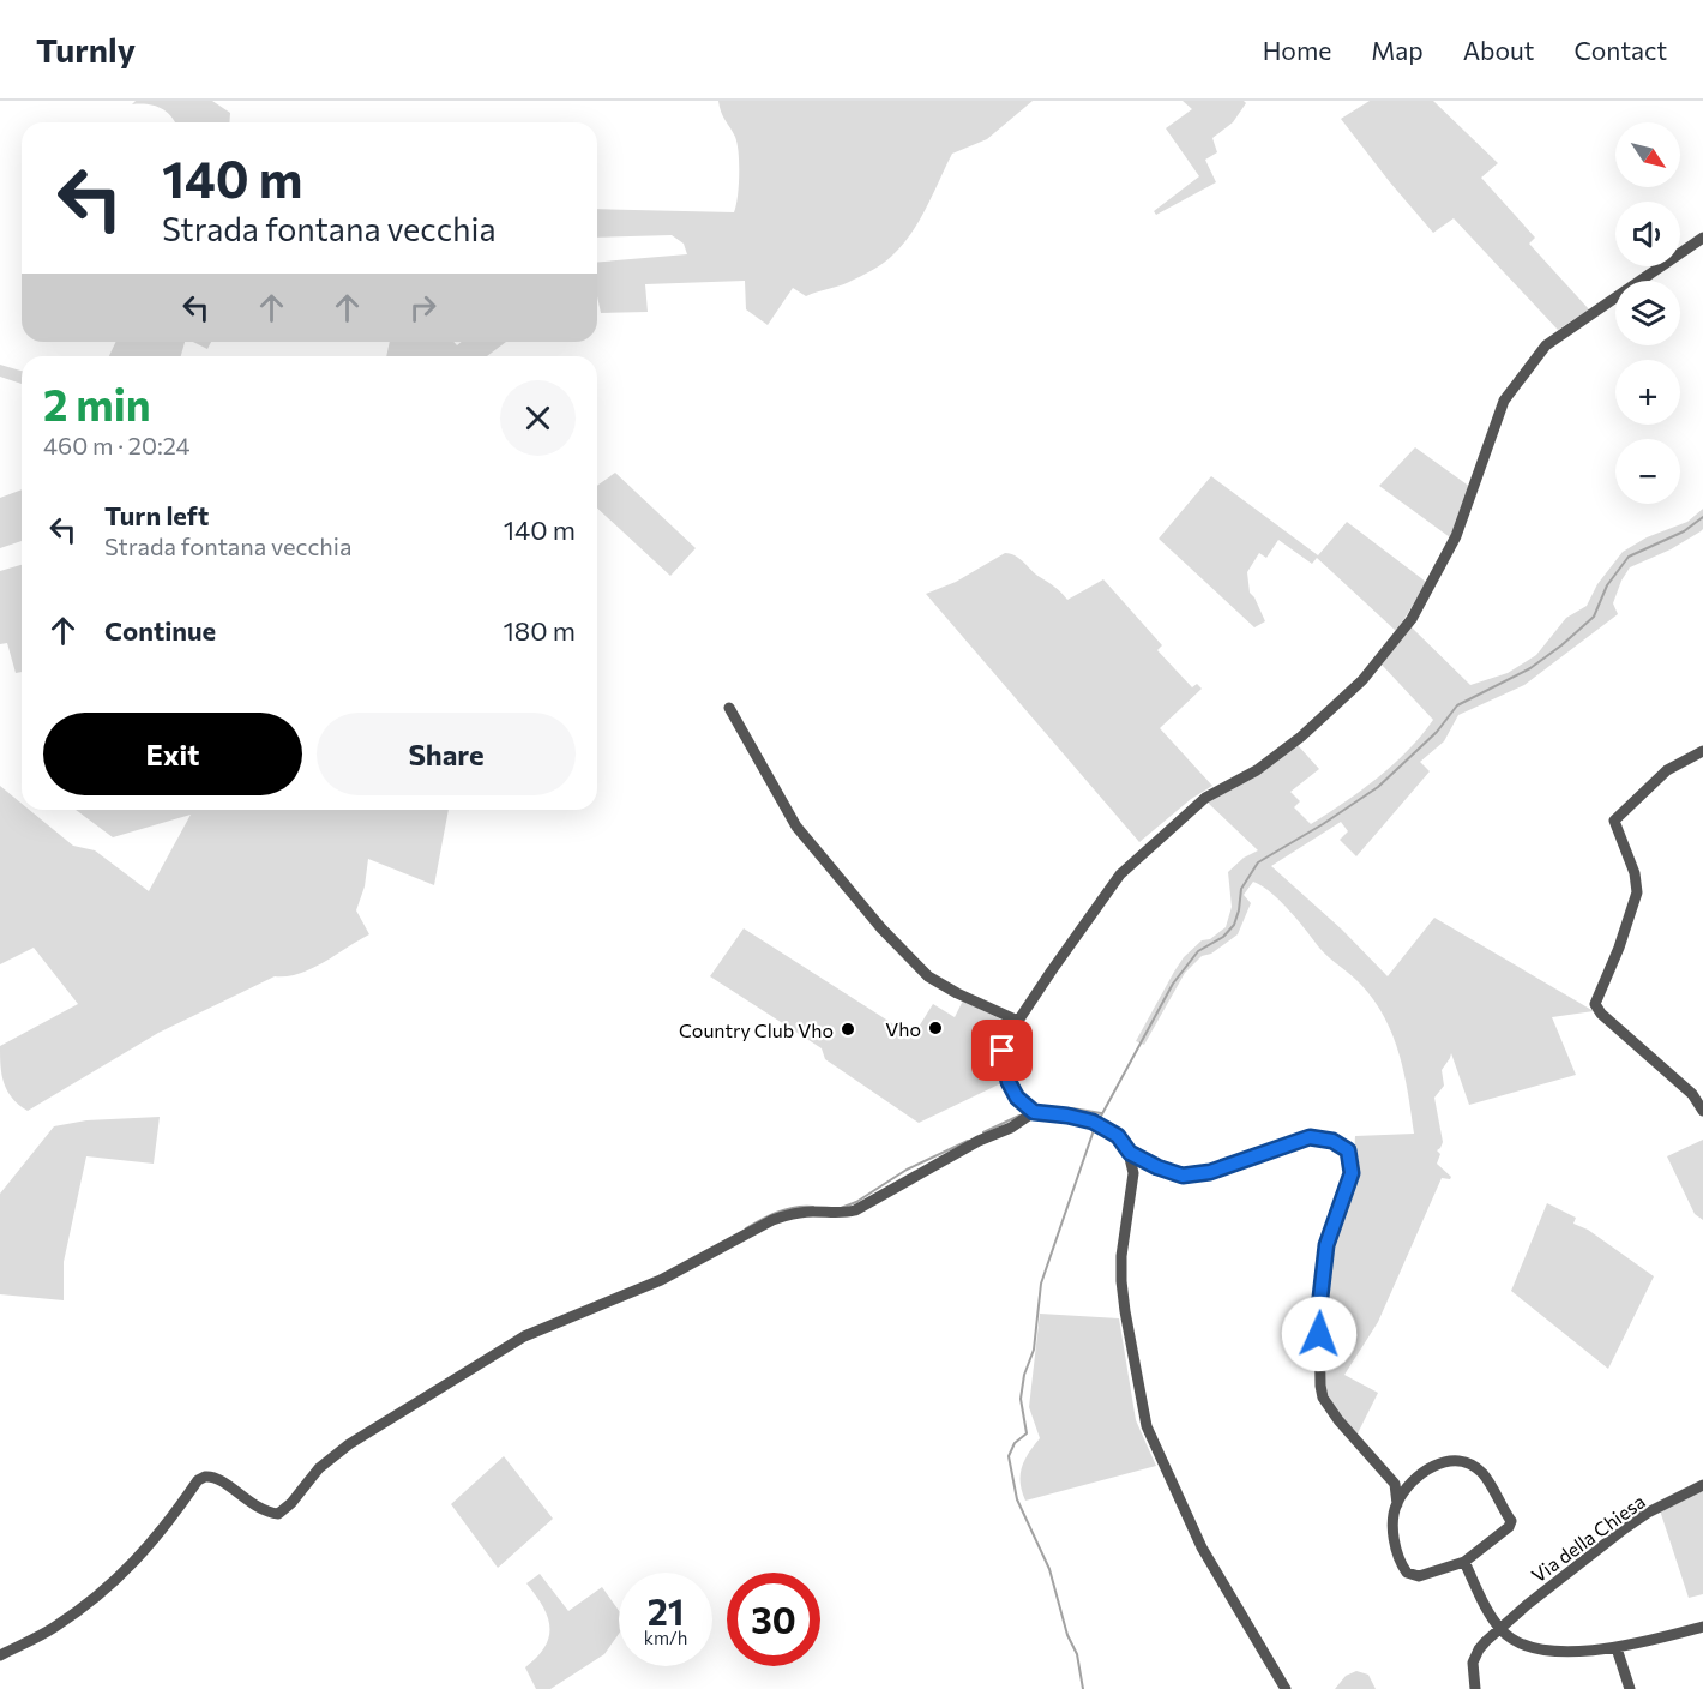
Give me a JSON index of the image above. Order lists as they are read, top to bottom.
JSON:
{
  "streets": {
    "street": ["Via della Chiesa"]
  },
  "places": ["Vho", "Country Club Vho"],
  "north": "bottom right",
  "page": {
    "header": "Turnly",
    "nav": [
      "Home",
      "Map",
      "About",
      "Contact"
    ],
    "map_buttons": ["+", "−"],
    "turn": ["140 m", "Strada fontana vecchia"],
    "heading": ["2 min", "460 m · 20:24"],
    "list": [
      {
        "name": "Turn left",
        "note": "Strada fontana vecchia",
        "value": "140 m"
      },
      {
        "name": "Continue",
        "value": "180 m"
      }
    ],
    "buttons": ["Exit", "Share"],
    "speed": "21 km/h",
    "limit": "30"
  }
}
